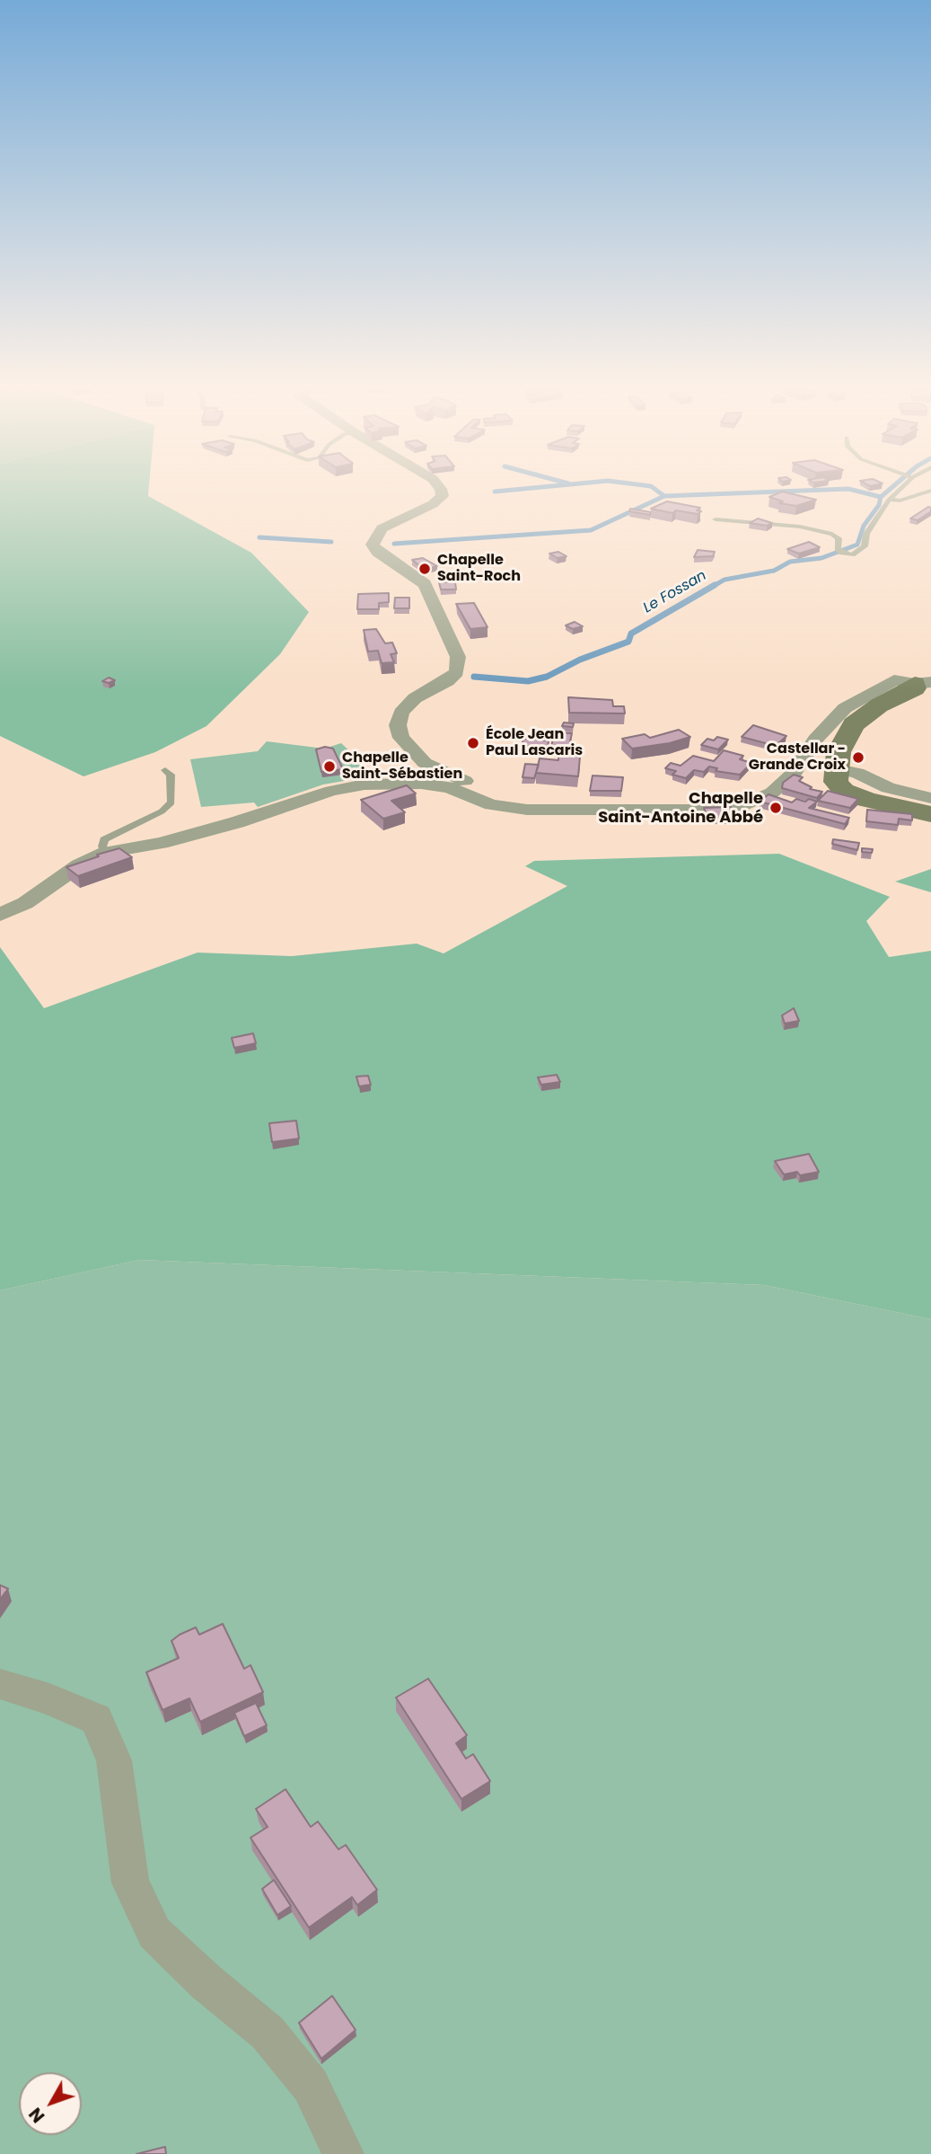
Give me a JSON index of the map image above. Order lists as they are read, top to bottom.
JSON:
{
  "water": ["Le Fossan"],
  "places": [
    "Chapelle Saint-Roch",
    "École Jean Paul Lascaris",
    "Castellar - Grande Croix",
    "Chapelle Saint-Sébastien",
    "Chapelle Saint-Antoine Abbé"
  ],
  "north": "bottom left"
}
